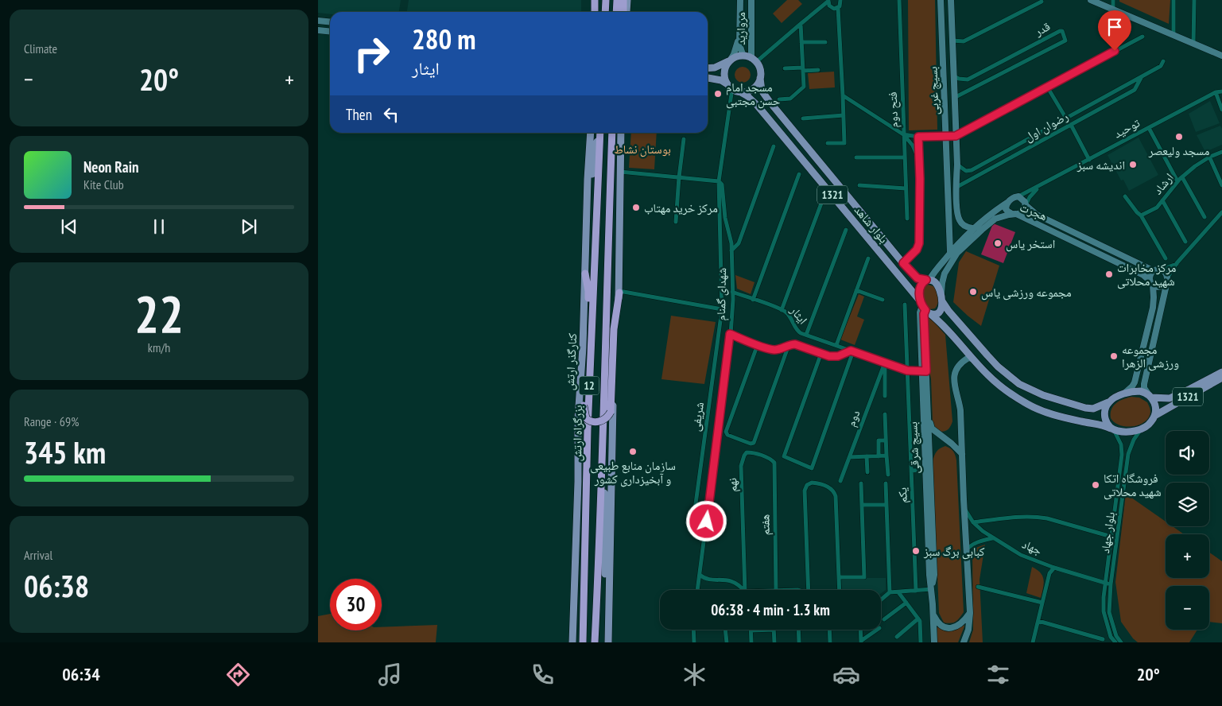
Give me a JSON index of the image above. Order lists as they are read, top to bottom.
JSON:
{
  "streets": {
    "highway": ["12", "بزرگراه ارتش"],
    "main road": [
      "مروارید",
      "بسیج غربی",
      "1321",
      "هجرت",
      "بلوار شاهد",
      "کنارگذر ارتش",
      "بسیج شرقی"
    ],
    "street": [
      "قدر",
      "فتح دوم",
      "رضوان اول",
      "توحید",
      "ارشاد",
      "شهدای گمنام",
      "ایثار",
      "شریفی",
      "دوم",
      "نهم",
      "یکم",
      "هفتم",
      "بلوار جهاد",
      "جهاد"
    ]
  },
  "crossings": [
    ["مروارید", "1321"],
    ["مروارید", "بلوار شاهد"],
    ["قدر", "بسیج غربی"],
    ["بسیج غربی", "رضوان اول"],
    ["بسیج غربی", "هجرت"],
    ["توحید", "هجرت"],
    ["1321", "بلوار شاهد"],
    ["1321", "بلوار جهاد"],
    ["هجرت", "بلوار شاهد"],
    ["هجرت", "بسیج شرقی"],
    ["بلوار شاهد", "بسیج شرقی"],
    ["بلوار شاهد", "بلوار جهاد"],
    ["شهدای گمنام", "ایثار"],
    ["شهدای گمنام", "شریفی"],
    ["ایثار", "دوم"],
    ["ایثار", "بسیج شرقی"],
    ["ایثار", "یکم"],
    ["نهم", "هفتم"],
    ["بلوار جهاد", "جهاد"]
  ],
  "parks": ["بوستان نشاط"],
  "places": [
    "مسجد امام حسن مجتبی",
    "مسجد ولیعصر",
    "اندیشه سبز",
    "مرکز خرید مهتاب",
    "استخر یاس",
    "مرکز مخابرات شهید محلاتی",
    "مجموعه ورزشی یاس",
    "مجموعه ورزشی الزهرا",
    "سازمان منابع طبیعی و آبخیزداری کشور",
    "فروشگاه اتکا شهید محلاتی",
    "کبابی برگ سبز"
  ],
  "page": {
    "tile": [
      "Climate",
      ["22", "km/h"],
      ["Range · 69%", "345 km"],
      ["Arrival", "06:38"]
    ],
    "turn": ["280 m", "ایثار"],
    "heat": ["−", "20°", "+"],
    "then": "Then",
    "song": ["Neon Rain", "Kite Club"],
    "map_buttons": ["+", "−"],
    "limit": "30",
    "trip": "06:38 · 4 min · 1.3 km",
    "tabs": ["06:34", "20°"]
  }
}
